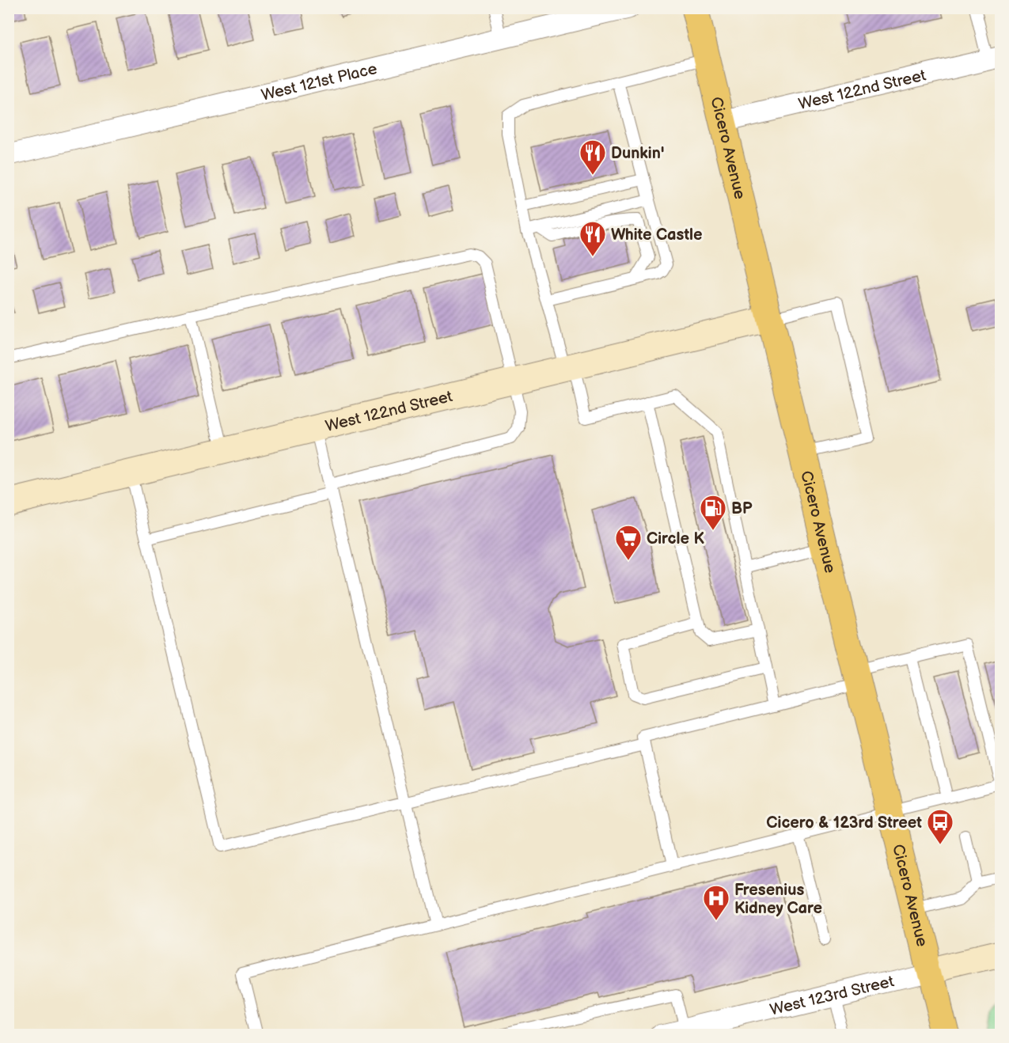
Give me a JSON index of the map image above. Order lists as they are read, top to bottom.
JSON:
{
  "streets": {
    "main road": ["Cicero Avenue"],
    "street": ["West 121st Place", "West 122nd Street", "West 123rd Street"]
  },
  "crossings": [
    ["West 122nd Street", "Cicero Avenue"],
    ["Cicero Avenue", "West 123rd Street"]
  ],
  "places": {
    "restaurant": ["Dunkin'", "White Castle"],
    "fuel station": ["BP"],
    "supermarket": ["Circle K"],
    "bus stop": ["Cicero & 123rd Street"],
    "hospital": ["Fresenius Kidney Care"]
  }
}
